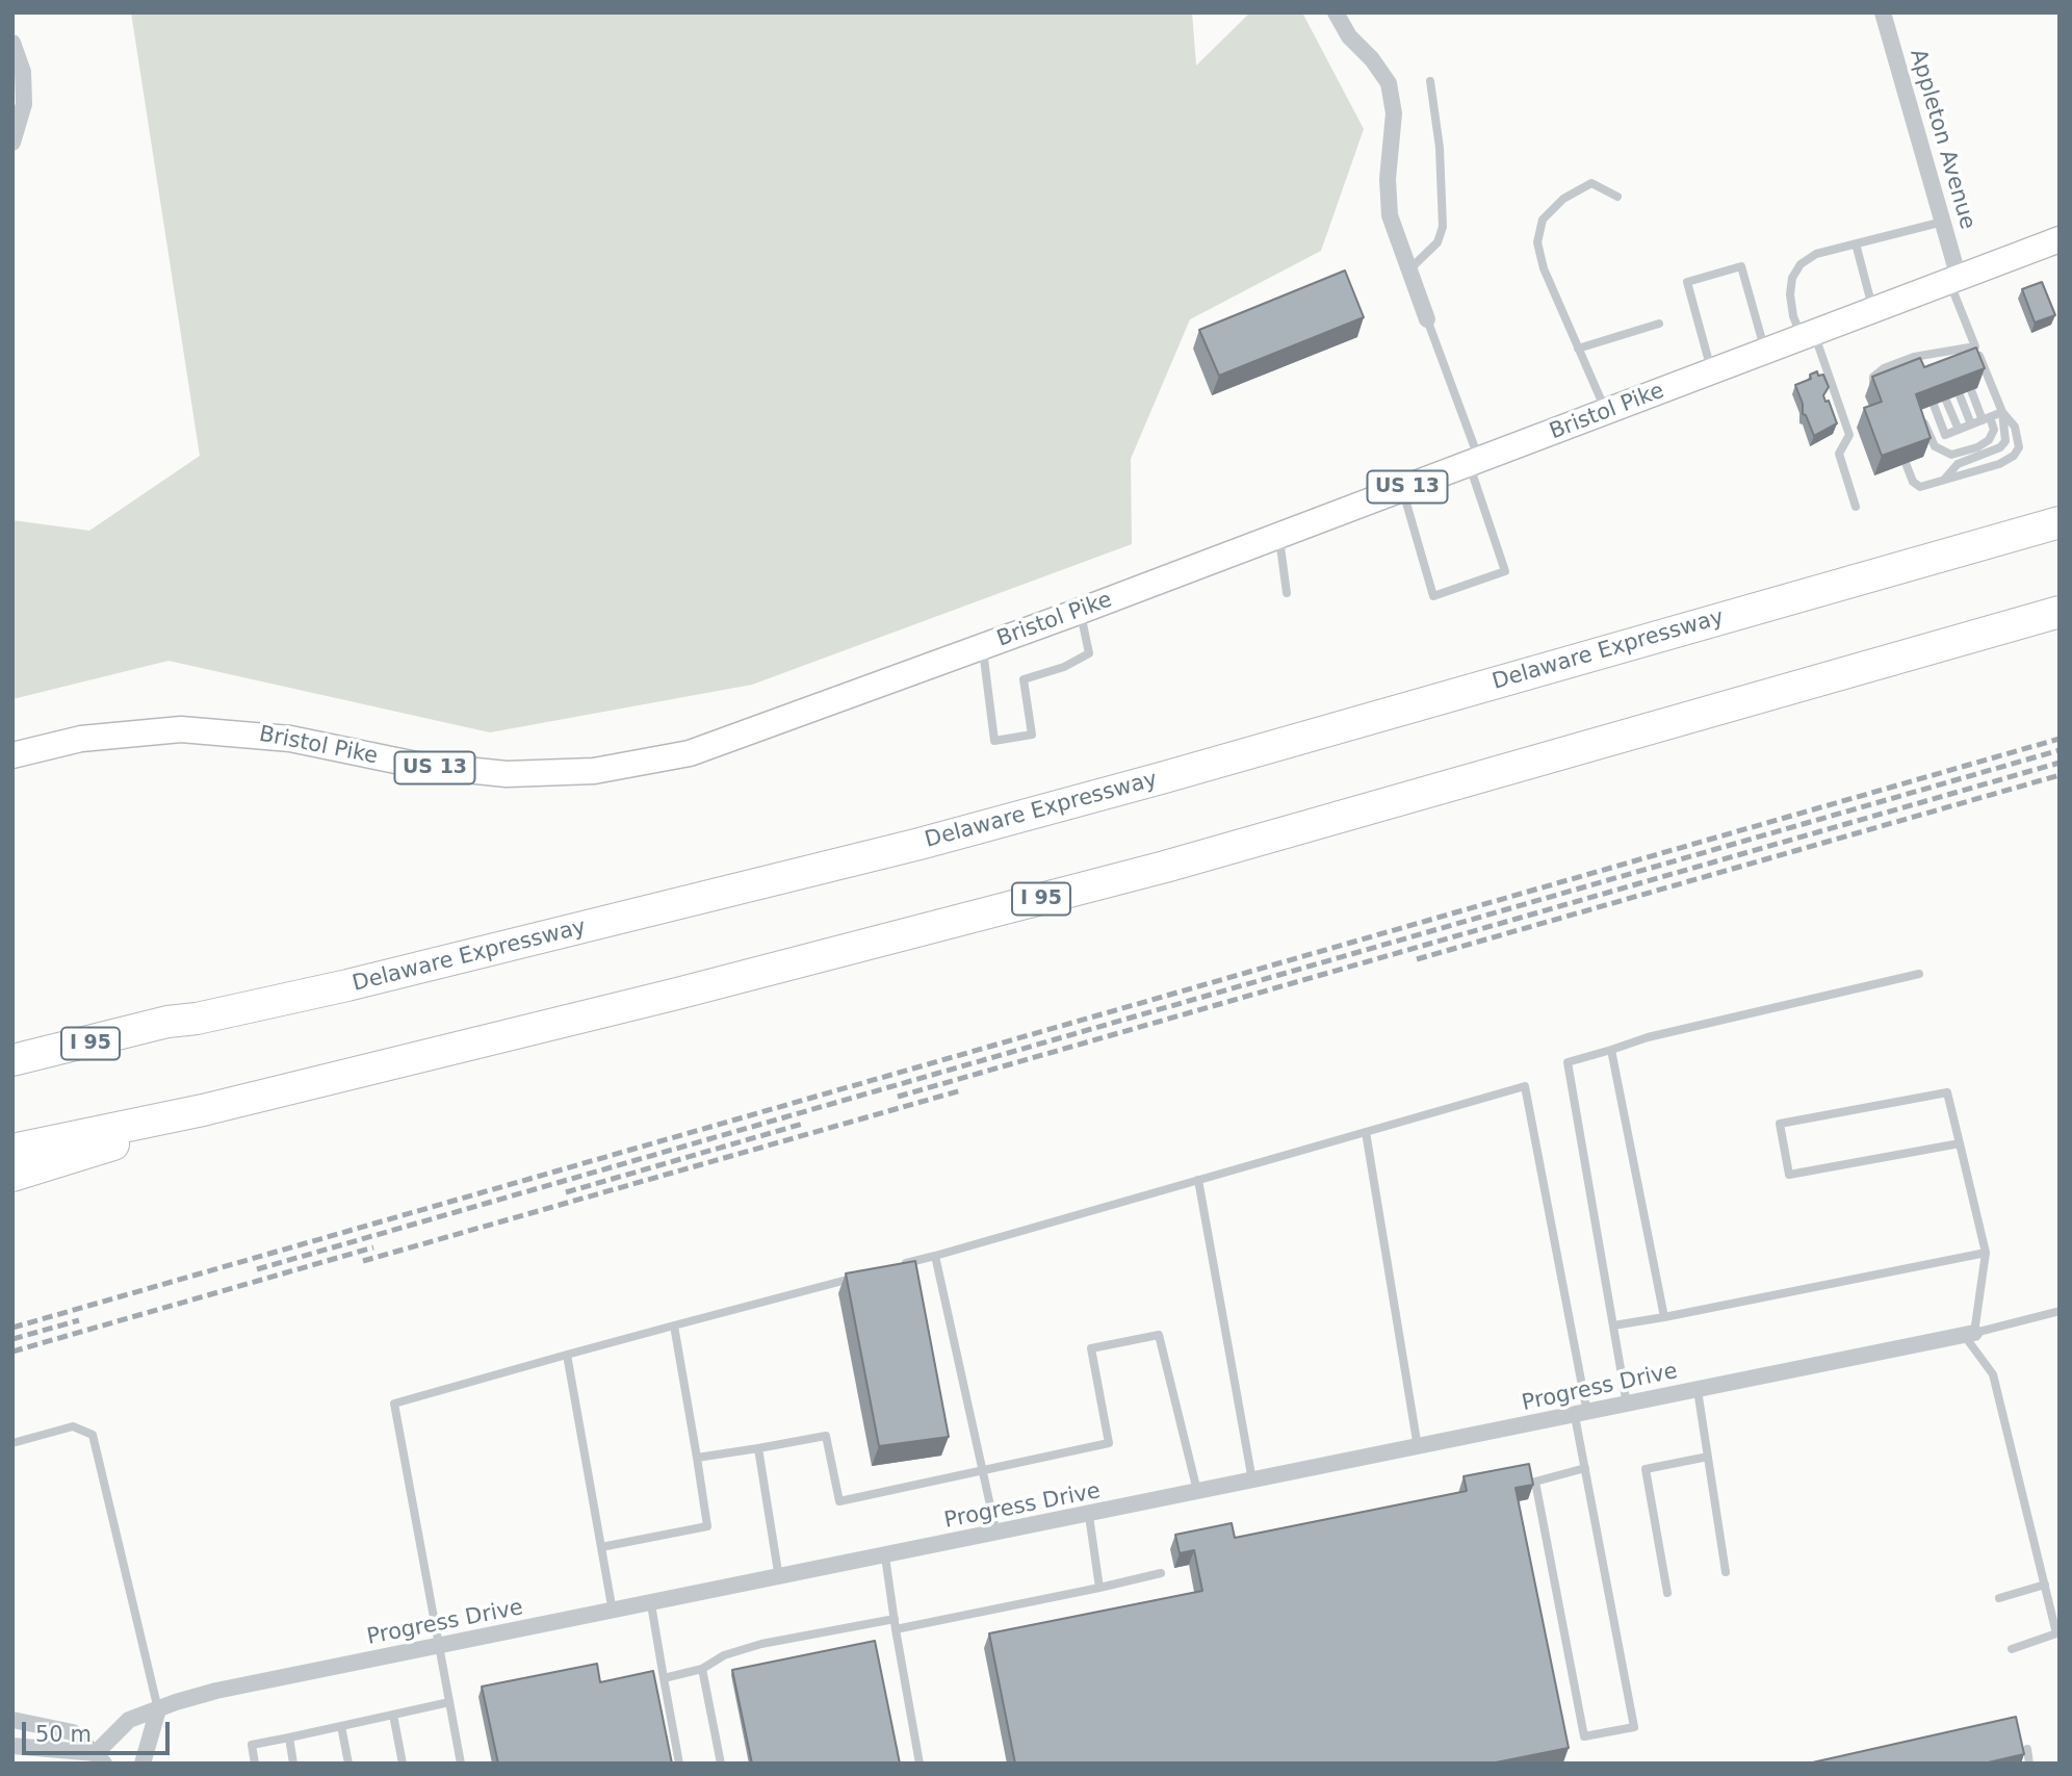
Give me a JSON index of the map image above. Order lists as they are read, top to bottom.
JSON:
{
  "streets": {
    "highway": ["Delaware Expressway", "I 95"],
    "main road": ["Bristol Pike", "US 13"],
    "street": ["Appleton Avenue", "Progress Drive"]
  },
  "crossings": [
    ["Appleton Avenue", "Bristol Pike"]
  ],
  "scale_bar": "50 m"
}
